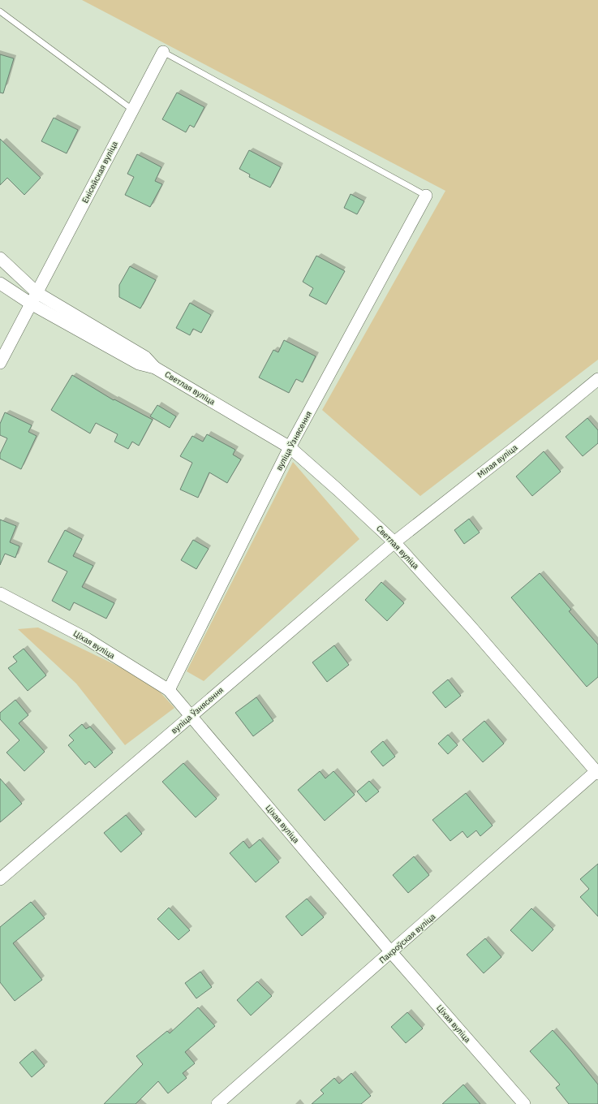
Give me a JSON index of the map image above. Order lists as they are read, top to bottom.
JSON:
{
  "streets": {
    "street": [
      "Енісейская вуліца",
      "Светлая вуліца",
      "вуліца Ўзнясення",
      "Мілая вуліца",
      "Ціхая вуліца",
      "Пакроўская вуліца"
    ]
  },
  "crossings": [
    ["Енісейская вуліца", "Светлая вуліца"],
    ["Светлая вуліца", "вуліца Ўзнясення"],
    ["Светлая вуліца", "Мілая вуліца"],
    ["Светлая вуліца", "Пакроўская вуліца"],
    ["вуліца Ўзнясення", "Мілая вуліца"],
    ["вуліца Ўзнясення", "Ціхая вуліца"],
    ["Ціхая вуліца", "Пакроўская вуліца"]
  ]
}
